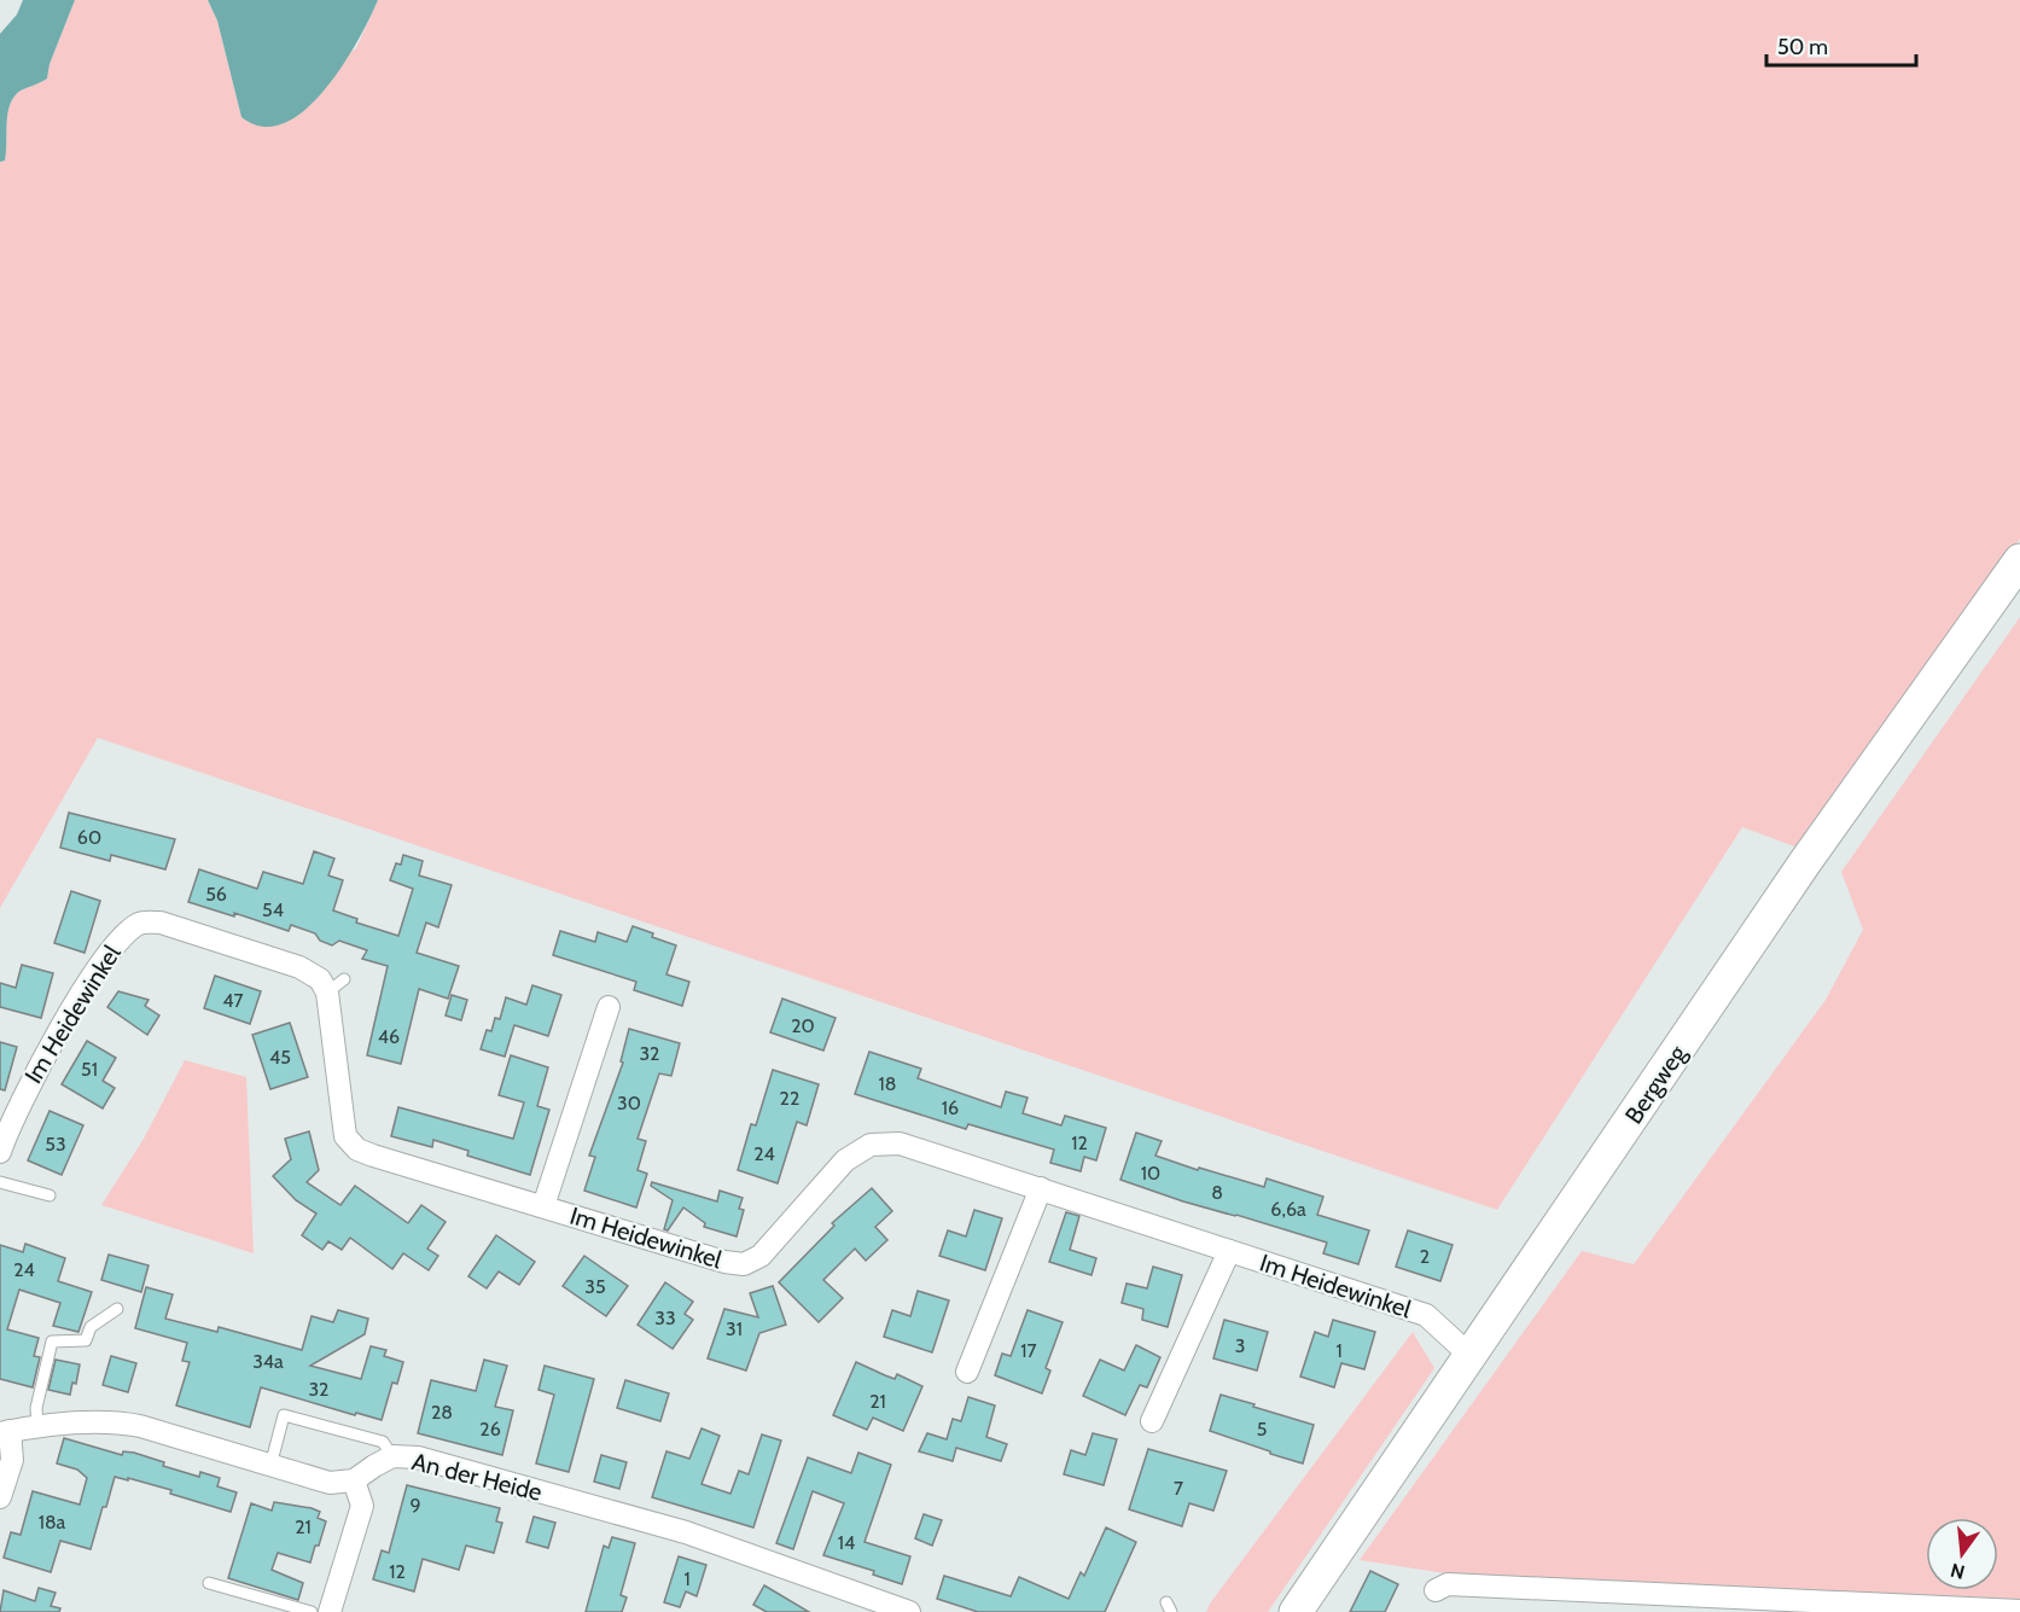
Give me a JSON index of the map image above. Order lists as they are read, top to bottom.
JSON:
{
  "streets": {
    "main road": ["Bergweg"],
    "street": ["Im Heidewinkel", "An der Heide"]
  },
  "crossings": [
    ["Im Heidewinkel", "Bergweg"]
  ],
  "house_numbers": [
    "60",
    "56",
    "54",
    "47",
    "20",
    "46",
    "32",
    "45",
    "51",
    "18",
    "22",
    "30",
    "16",
    "12",
    "53",
    "24",
    "10",
    "8",
    "6,6a",
    "2",
    "24",
    "35",
    "33",
    "31",
    "3",
    "17",
    "1",
    "34a",
    "32",
    "21",
    "28",
    "26",
    "5",
    "7",
    "9",
    "18a",
    "21",
    "14",
    "12",
    "1"
  ],
  "scale_bar": "50 m",
  "north": "bottom"
}
